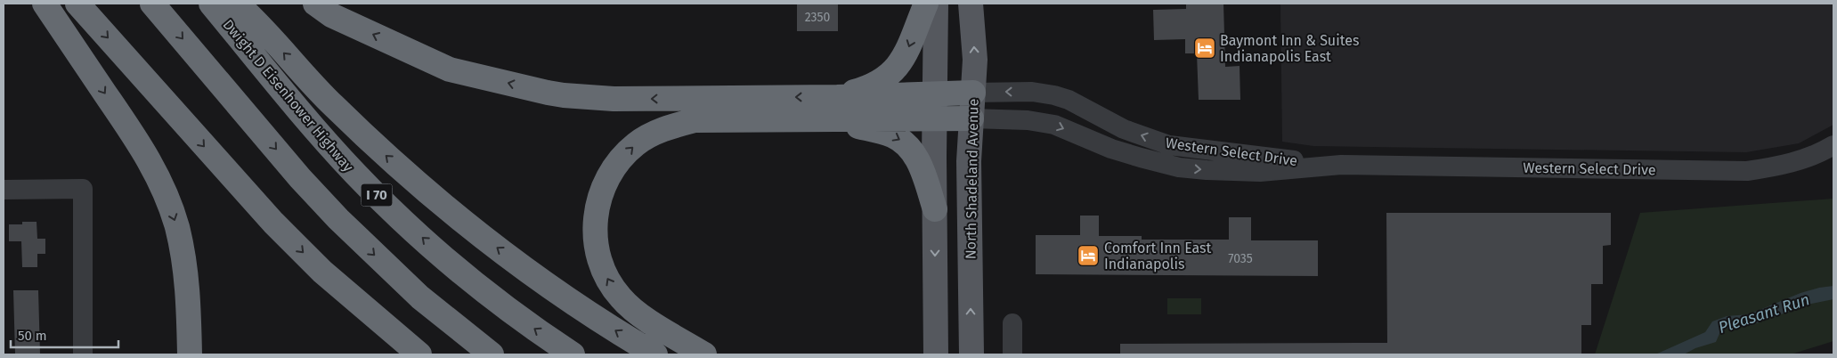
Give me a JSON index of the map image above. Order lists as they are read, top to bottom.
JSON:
{
  "streets": {
    "highway": ["Dwight D Eisenhower Highway", "I 70"],
    "main road": ["North Shadeland Avenue"],
    "street": ["Western Select Drive"]
  },
  "crossings": [
    ["Western Select Drive", "North Shadeland Avenue"]
  ],
  "water": ["Pleasant Run"],
  "places": {
    "hotel": ["Baymont Inn & Suites Indianapolis East", "Comfort Inn East Indianapolis"]
  },
  "house_numbers": ["2350", "7035"],
  "scale_bar": "50 m"
}
